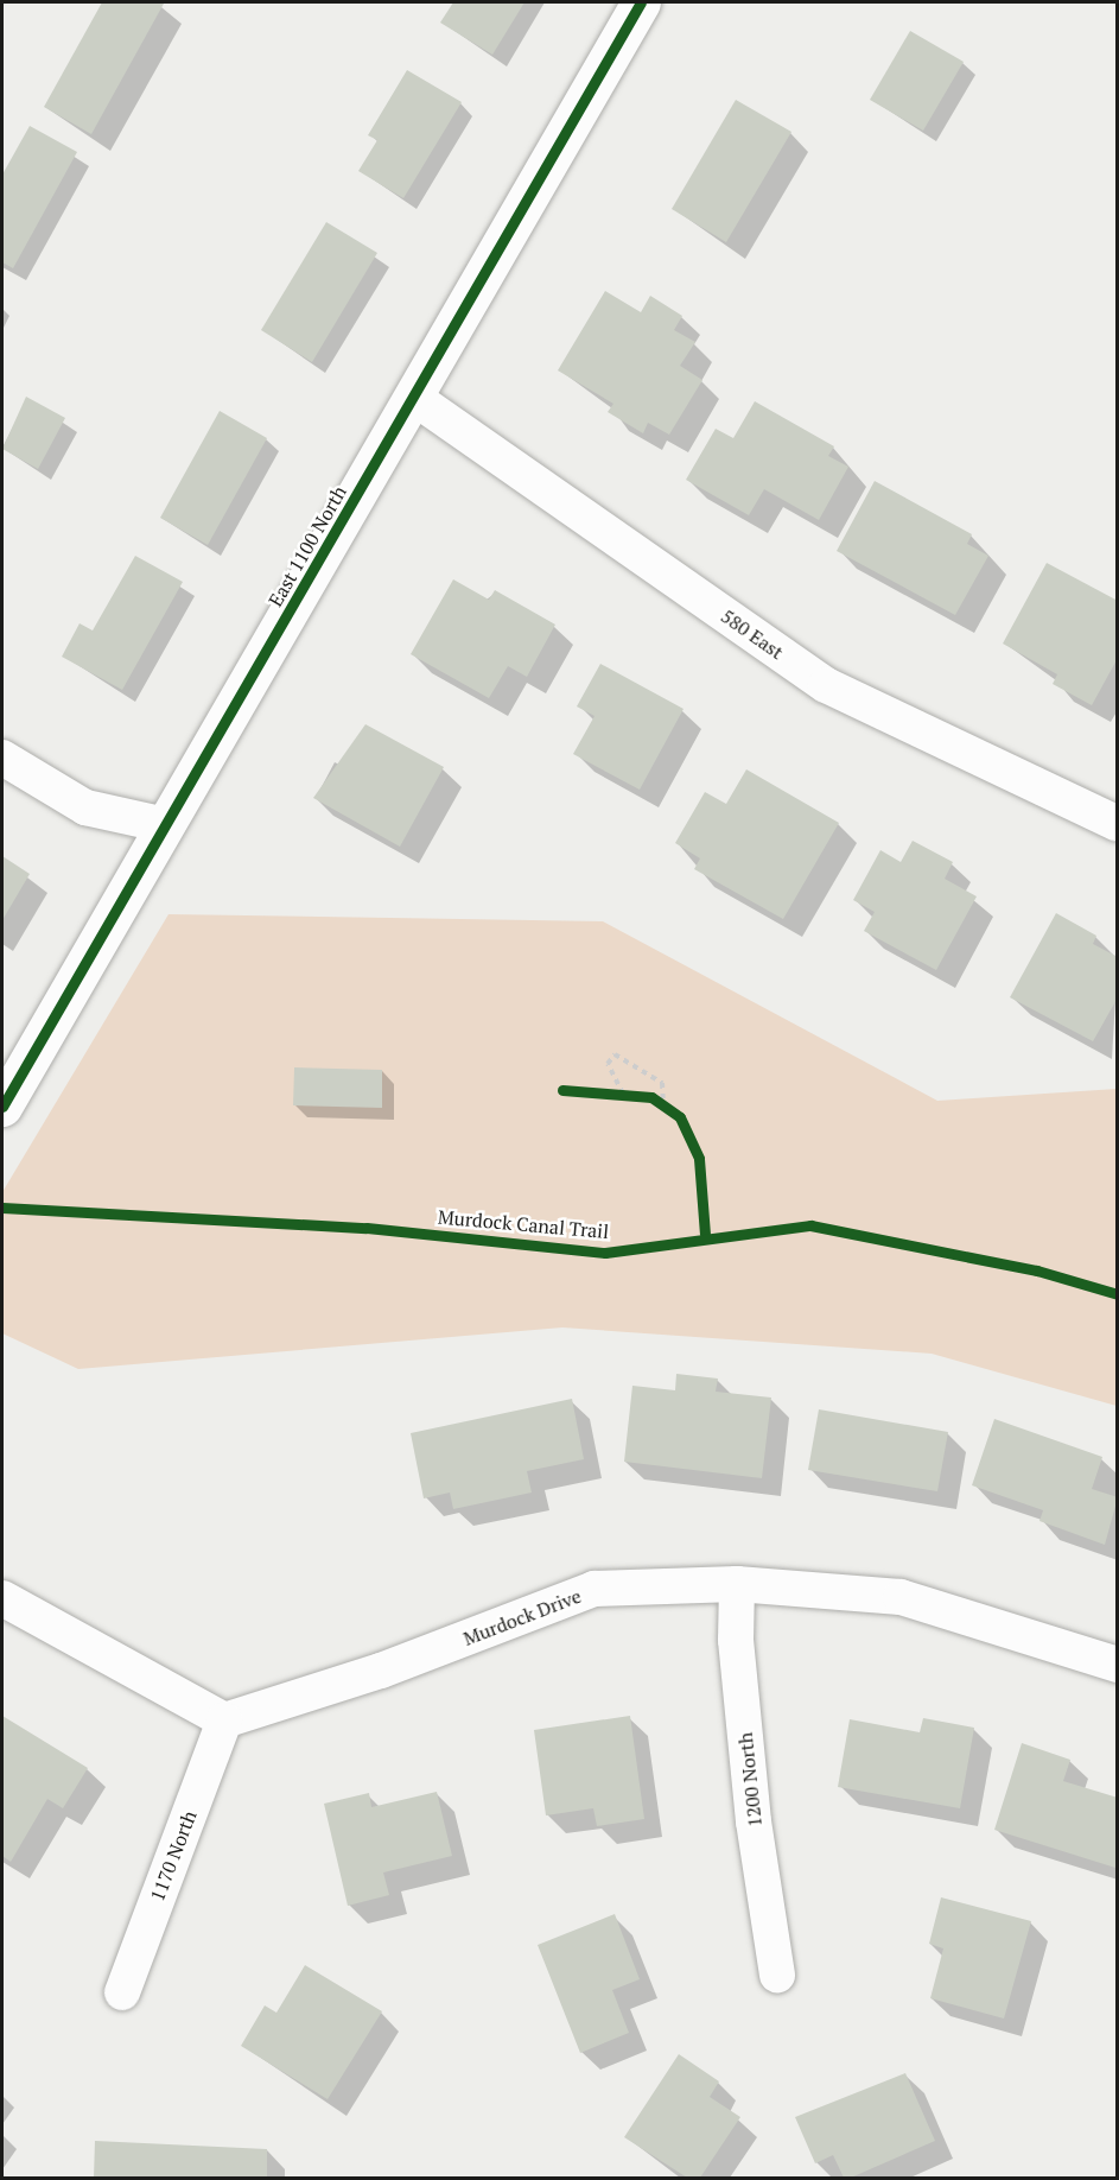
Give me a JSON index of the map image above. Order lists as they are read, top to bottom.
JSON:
{
  "streets": {
    "street": [
      "East 1100 North",
      "580 East",
      "Murdock Drive",
      "1200 North",
      "1170 North"
    ],
    "cycle path": ["Murdock Canal Trail"]
  },
  "crossings": [
    ["East 1100 North", "580 East"],
    ["Murdock Drive", "1200 North"],
    ["Murdock Drive", "1170 North"]
  ]
}
